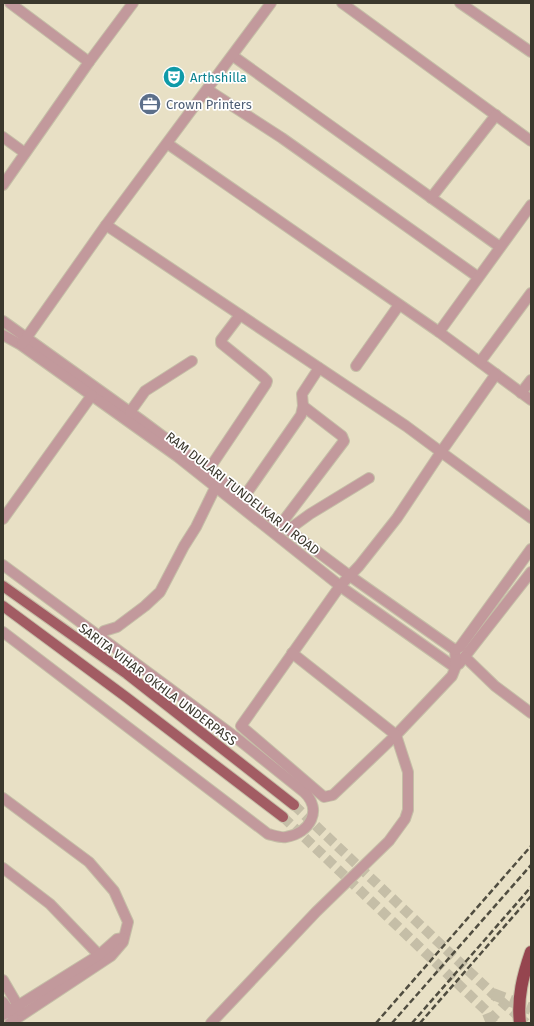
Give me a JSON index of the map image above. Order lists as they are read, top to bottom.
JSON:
{
  "streets": {
    "main road": ["SARITA VIHAR OKHLA UNDERPASS"],
    "street": ["RAM DULARI TUNDELKAR JI ROAD"]
  },
  "places": {
    "theatre": ["Arthshilla"],
    "office": ["Crown Printers"]
  }
}
